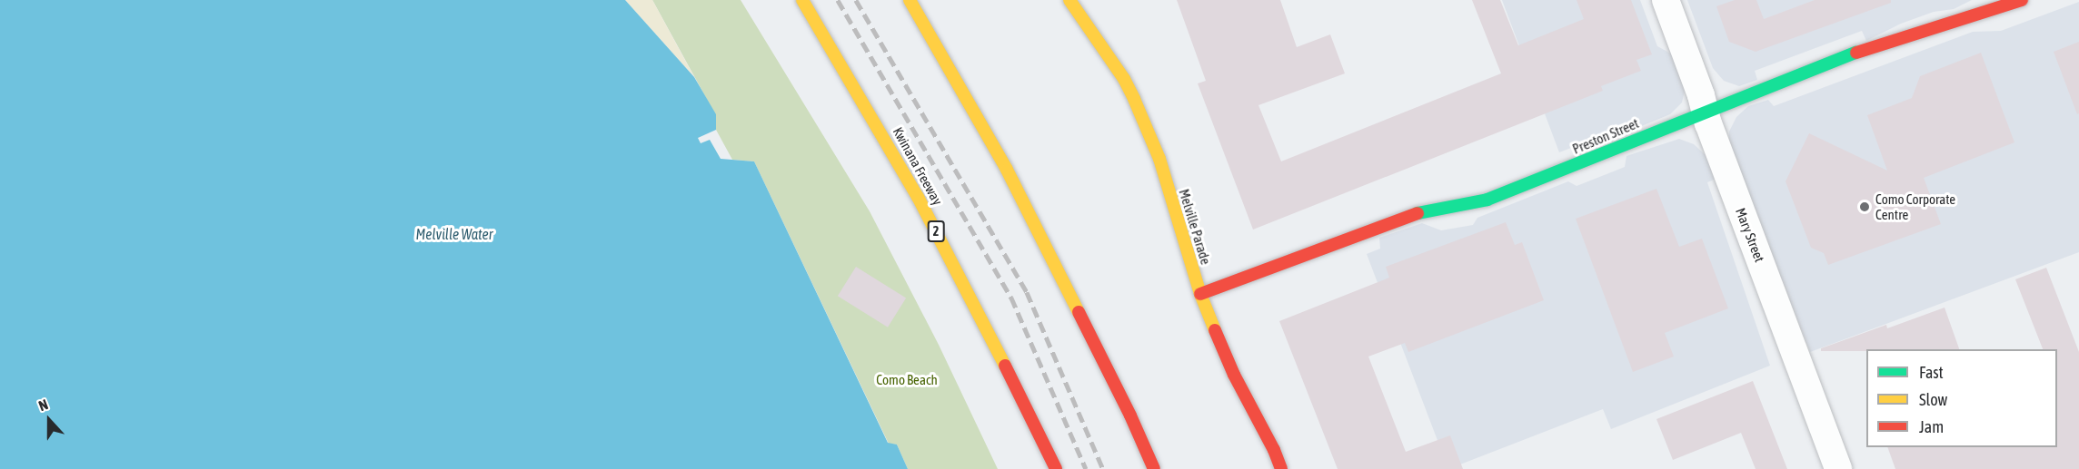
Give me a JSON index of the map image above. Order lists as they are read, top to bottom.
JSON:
{
  "streets": {
    "main road": [
      "Preston Street",
      "Kwinana Freeway",
      "Melville Parade",
      "2"
    ],
    "street": ["Mary Street"]
  },
  "crossings": [
    ["Preston Street", "Melville Parade"],
    ["Preston Street", "Mary Street"]
  ],
  "water": ["Melville Water"],
  "parks": ["Como Beach"],
  "places": ["Como Corporate Centre"],
  "legend": ["Fast", "Slow", "Jam"],
  "north": "top"
}
